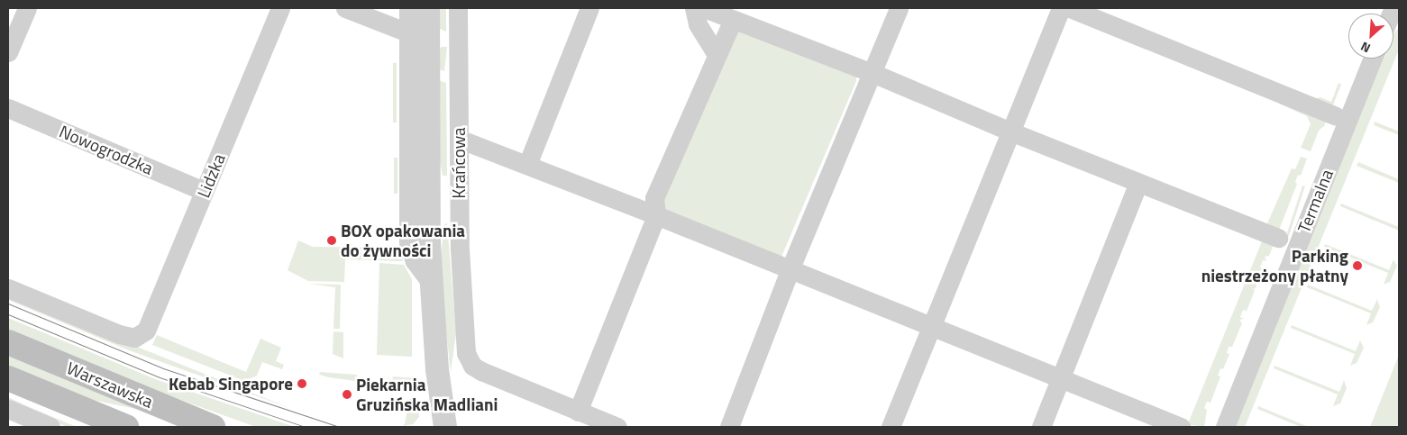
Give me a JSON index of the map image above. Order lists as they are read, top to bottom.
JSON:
{
  "streets": {
    "main road": ["Warszawska"],
    "street": [
      "Nowogrodzka",
      "Krańcowa",
      "Lidzka",
      "Termalna"
    ]
  },
  "crossings": [
    ["Nowogrodzka", "Lidzka"]
  ],
  "places": [
    "BOX opakowania do żywności",
    "Parking niestrzeżony płatny",
    "Kebab Singapore",
    "Piekarnia Gruzińska Madliani"
  ],
  "north": "bottom left"
}
